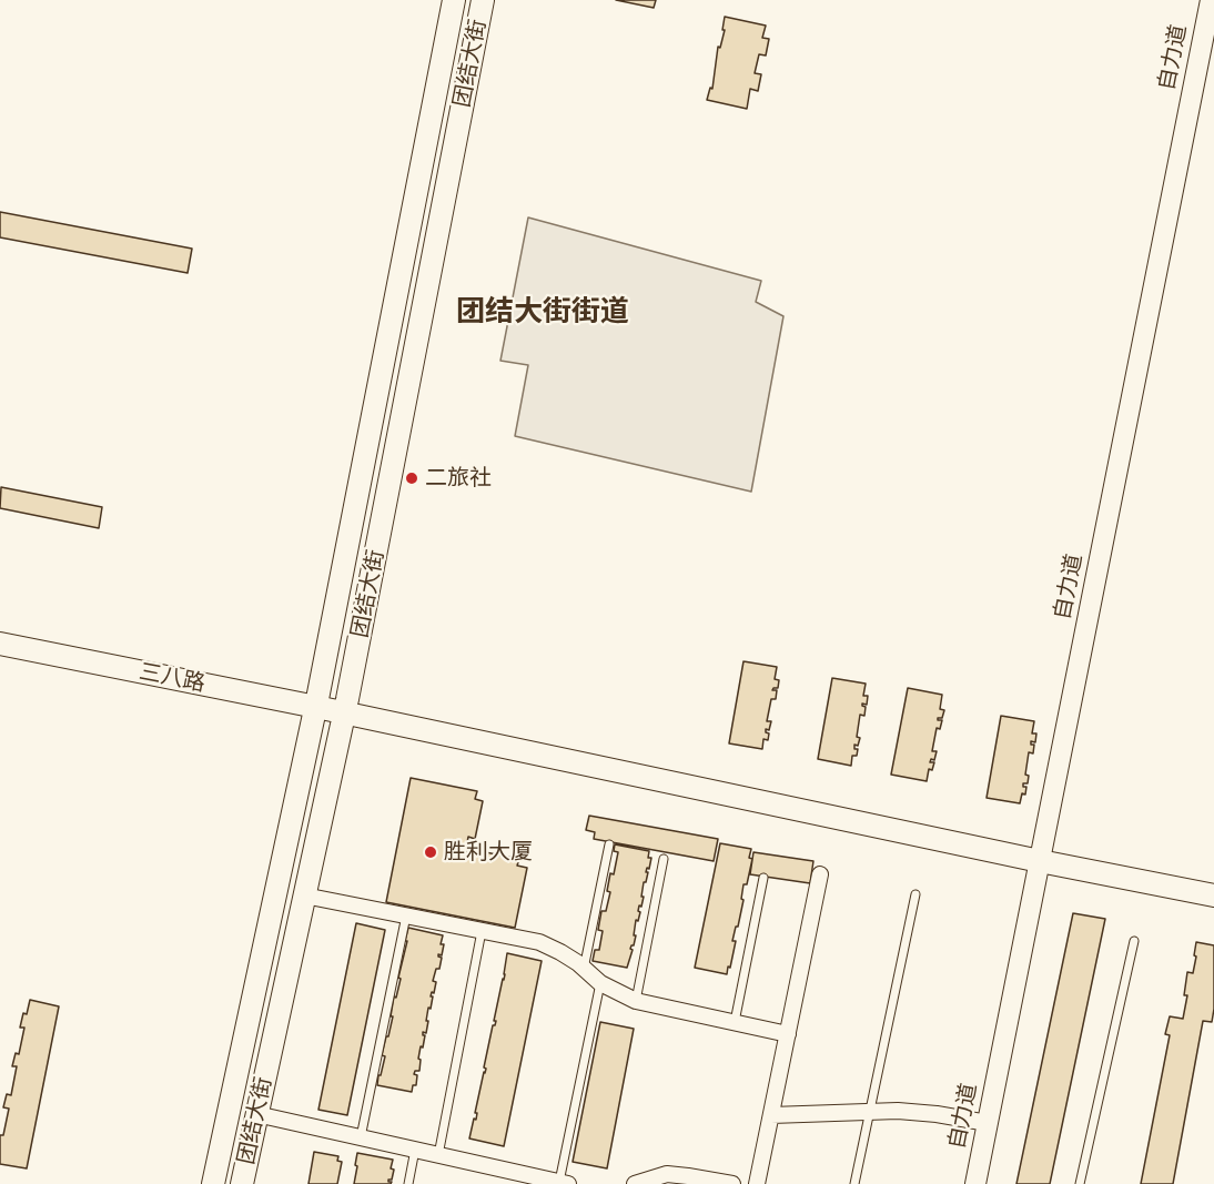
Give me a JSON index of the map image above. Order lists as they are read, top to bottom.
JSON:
{
  "streets": {
    "main road": ["团结大街", "三八路"],
    "street": ["自力道"]
  },
  "crossings": [
    ["自力道", "三八路"],
    ["团结大街", "三八路"]
  ],
  "districts": ["团结大街街道"],
  "places": ["二旅社", "胜利大厦"]
}
